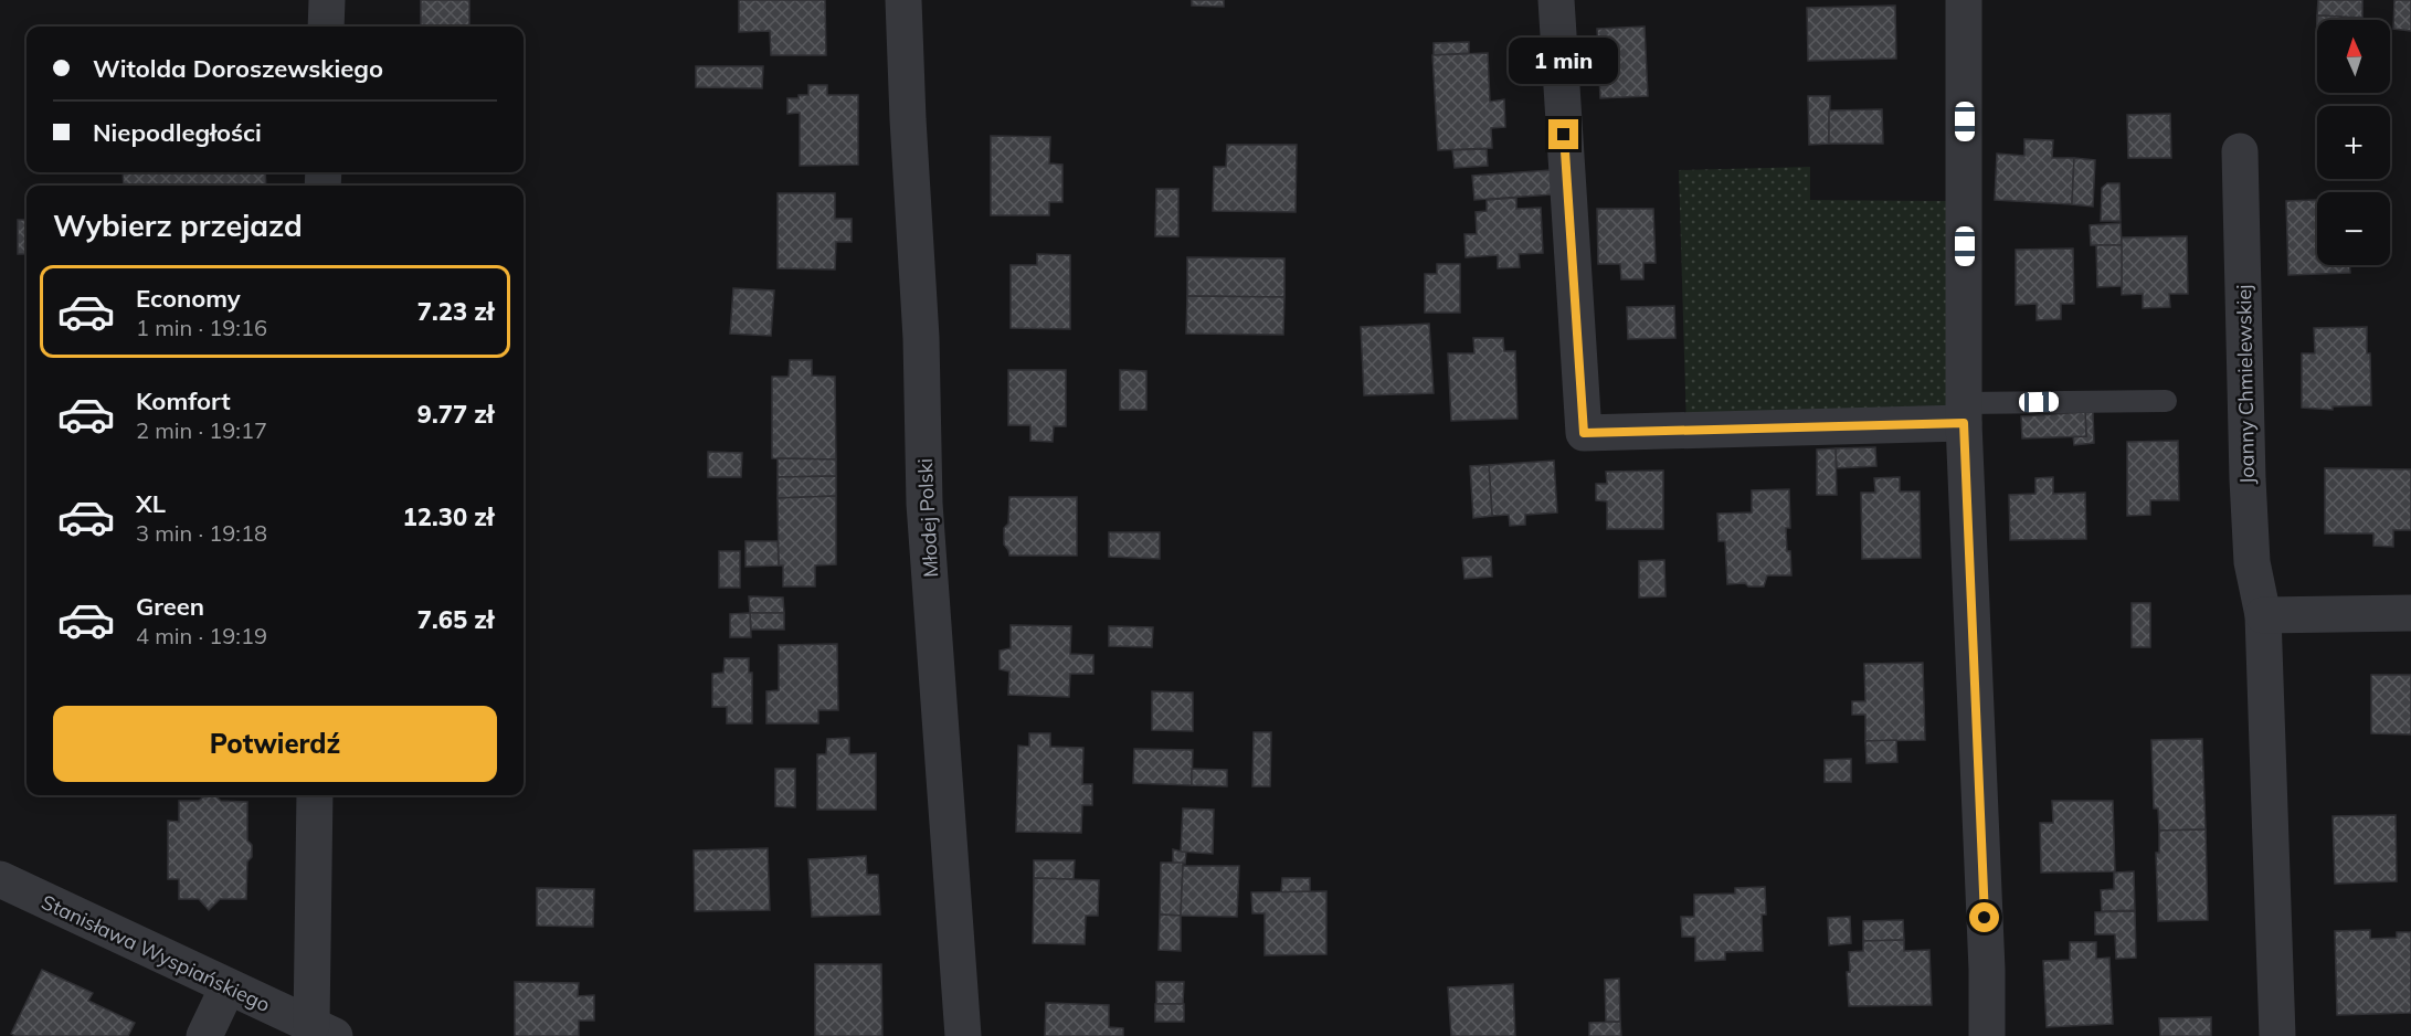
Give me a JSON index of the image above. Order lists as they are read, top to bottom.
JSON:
{
  "streets": {
    "street": ["Joanny Chmielewskiej", "Młodej Polski", "Stanisława Wyspiańskiego"]
  },
  "north": "top",
  "page": {
    "map_buttons": ["+", "−"],
    "banner": ["Witolda Doroszewskiego", "Niepodległości"],
    "bubble": "1 min",
    "heading": "Wybierz przejazd",
    "list": [
      {
        "name": "Economy",
        "note": "1 min · 19:16",
        "value": "7.23 zł"
      },
      {
        "name": "Komfort",
        "note": "2 min · 19:17",
        "value": "9.77 zł"
      },
      {
        "name": "XL",
        "note": "3 min · 19:18",
        "value": "12.30 zł"
      },
      {
        "name": "Green",
        "note": "4 min · 19:19",
        "value": "7.65 zł"
      }
    ],
    "buttons": "Potwierdź"
  }
}
